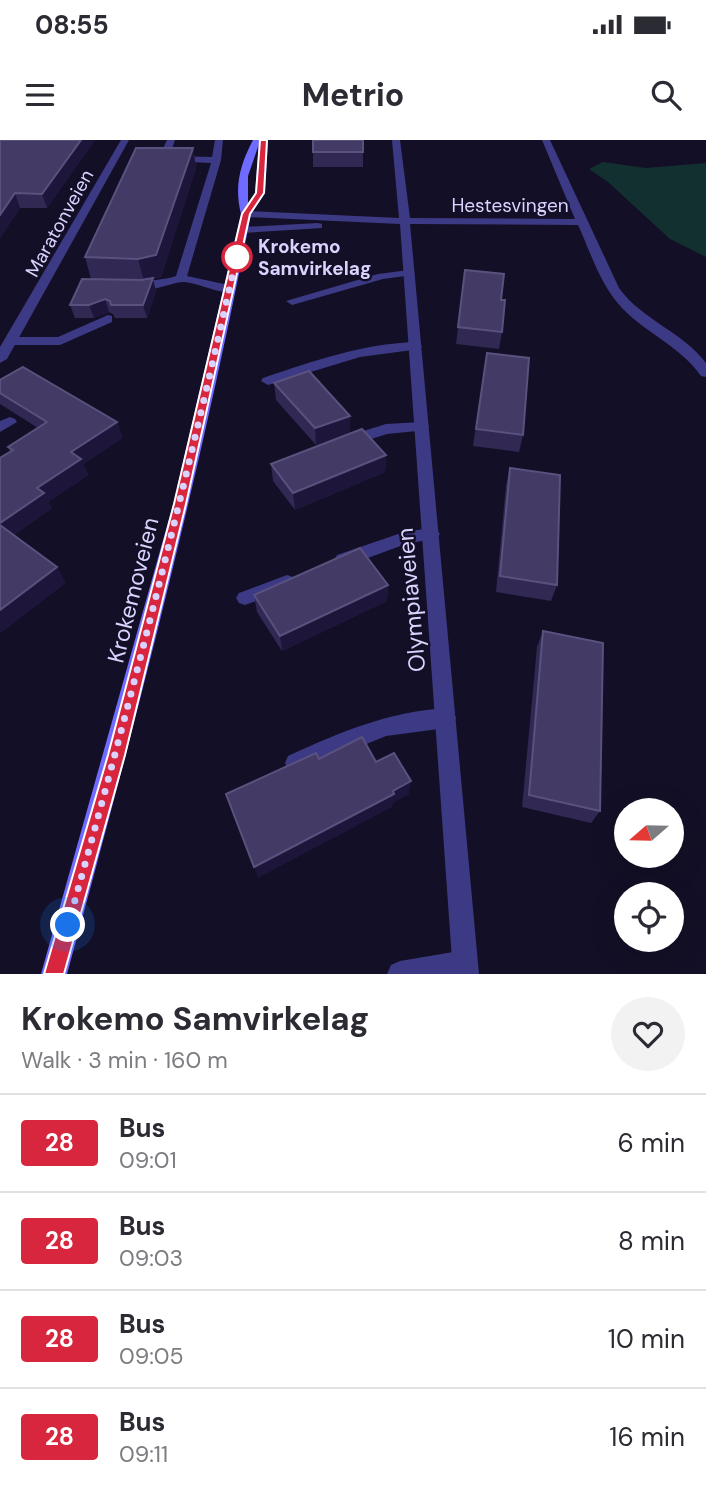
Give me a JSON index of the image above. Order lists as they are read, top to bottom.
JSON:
{
  "streets": {
    "main road": ["Krokemoveien"],
    "street": ["Hestesvingen", "Maratonveien", "Olympiaveien"]
  },
  "crossings": [
    ["Hestesvingen", "Olympiaveien"]
  ],
  "places": ["Krokemo Samvirkelag"],
  "lines": ["bus line 28"],
  "north": "left",
  "page": {
    "status": "08:55",
    "header": "Metrio",
    "heading": ["Krokemo Samvirkelag", "Walk · 3 min · 160 m"],
    "list": [
      {
        "mark": "28",
        "name": "Bus",
        "note": "09:01",
        "value": "6 min"
      },
      {
        "mark": "28",
        "name": "Bus",
        "note": "09:03",
        "value": "8 min"
      },
      {
        "mark": "28",
        "name": "Bus",
        "note": "09:05",
        "value": "10 min"
      },
      {
        "mark": "28",
        "name": "Bus",
        "note": "09:11",
        "value": "16 min"
      }
    ]
  }
}
